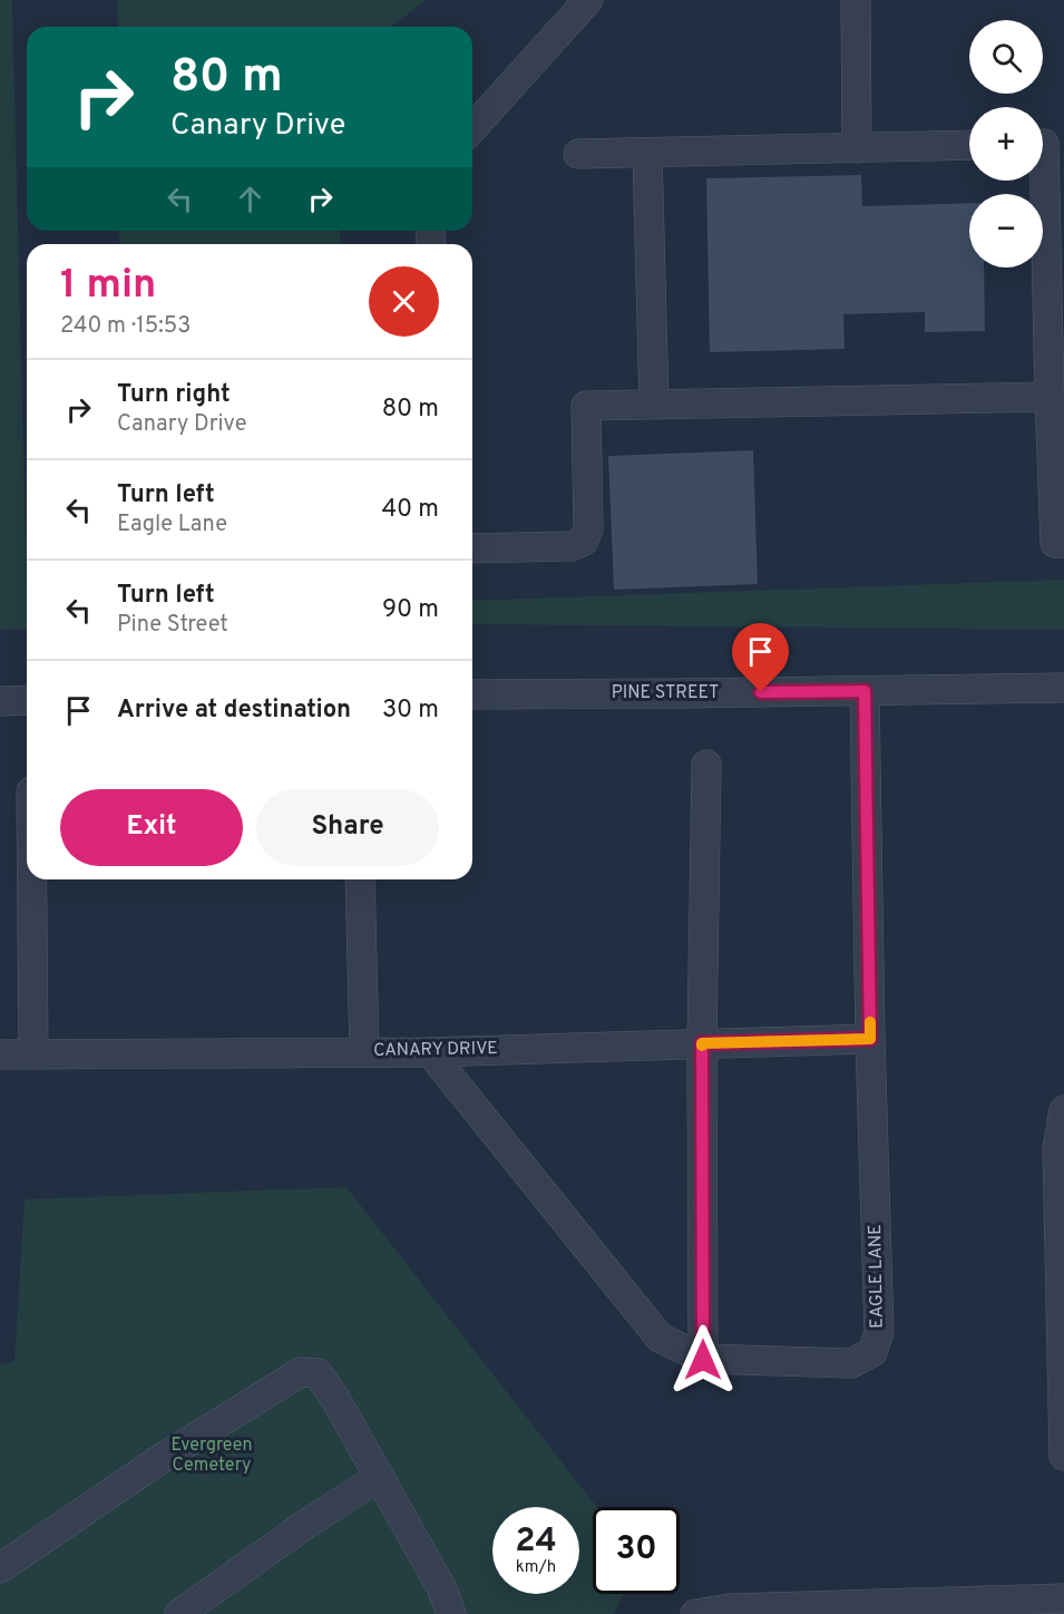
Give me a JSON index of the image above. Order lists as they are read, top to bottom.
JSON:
{
  "streets": {
    "street": ["PINE STREET", "CANARY DRIVE", "EAGLE LANE"]
  },
  "crossings": [
    ["PINE STREET", "EAGLE LANE"],
    ["CANARY DRIVE", "EAGLE LANE"]
  ],
  "parks": ["Evergreen Cemetery"],
  "page": {
    "map_buttons": ["+", "−"],
    "turn": ["80 m", "Canary Drive"],
    "heading": ["1 min", "240 m · 15:53"],
    "list": [
      {
        "name": "Turn right",
        "note": "Canary Drive",
        "value": "80 m"
      },
      {
        "name": "Turn left",
        "note": "Eagle Lane",
        "value": "40 m"
      },
      {
        "name": "Turn left",
        "note": "Pine Street",
        "value": "90 m"
      },
      {
        "name": "Arrive at destination",
        "value": "30 m"
      }
    ],
    "buttons": ["Exit", "Share"],
    "speed": "24 km/h",
    "limit": "30"
  }
}
